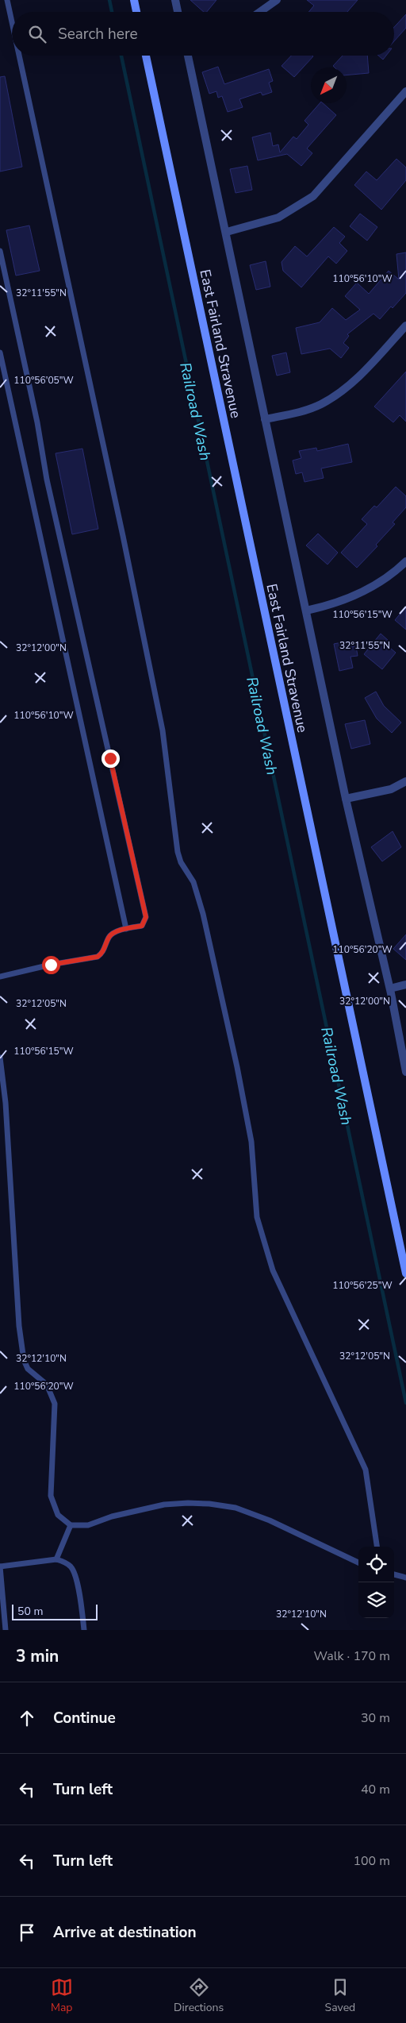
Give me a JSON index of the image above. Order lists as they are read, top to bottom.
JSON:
{
  "streets": {
    "street": ["East Fairland Stravenue"]
  },
  "water": ["Railroad Wash"],
  "scale_bar": "50 m",
  "north": "bottom left",
  "page": {
    "search": "Search here",
    "scale": "50 m",
    "heading": ["3 min", "Walk · 170 m"],
    "list": [
      ["Continue", "30 m"],
      ["Turn left", "40 m"],
      ["Turn left", "100 m"],
      "Arrive at destination"
    ],
    "nav": ["Map", "Directions", "Saved"]
  },
  "coordinates": [
    "110°56'10\"W",
    "32°11'55\"N",
    "110°56'05\"W",
    "110°56'15\"W",
    "32°12'00\"N",
    "110°56'20\"W",
    "32°12'05\"N",
    "110°56'25\"W",
    "32°12'10\"N"
  ]
}
